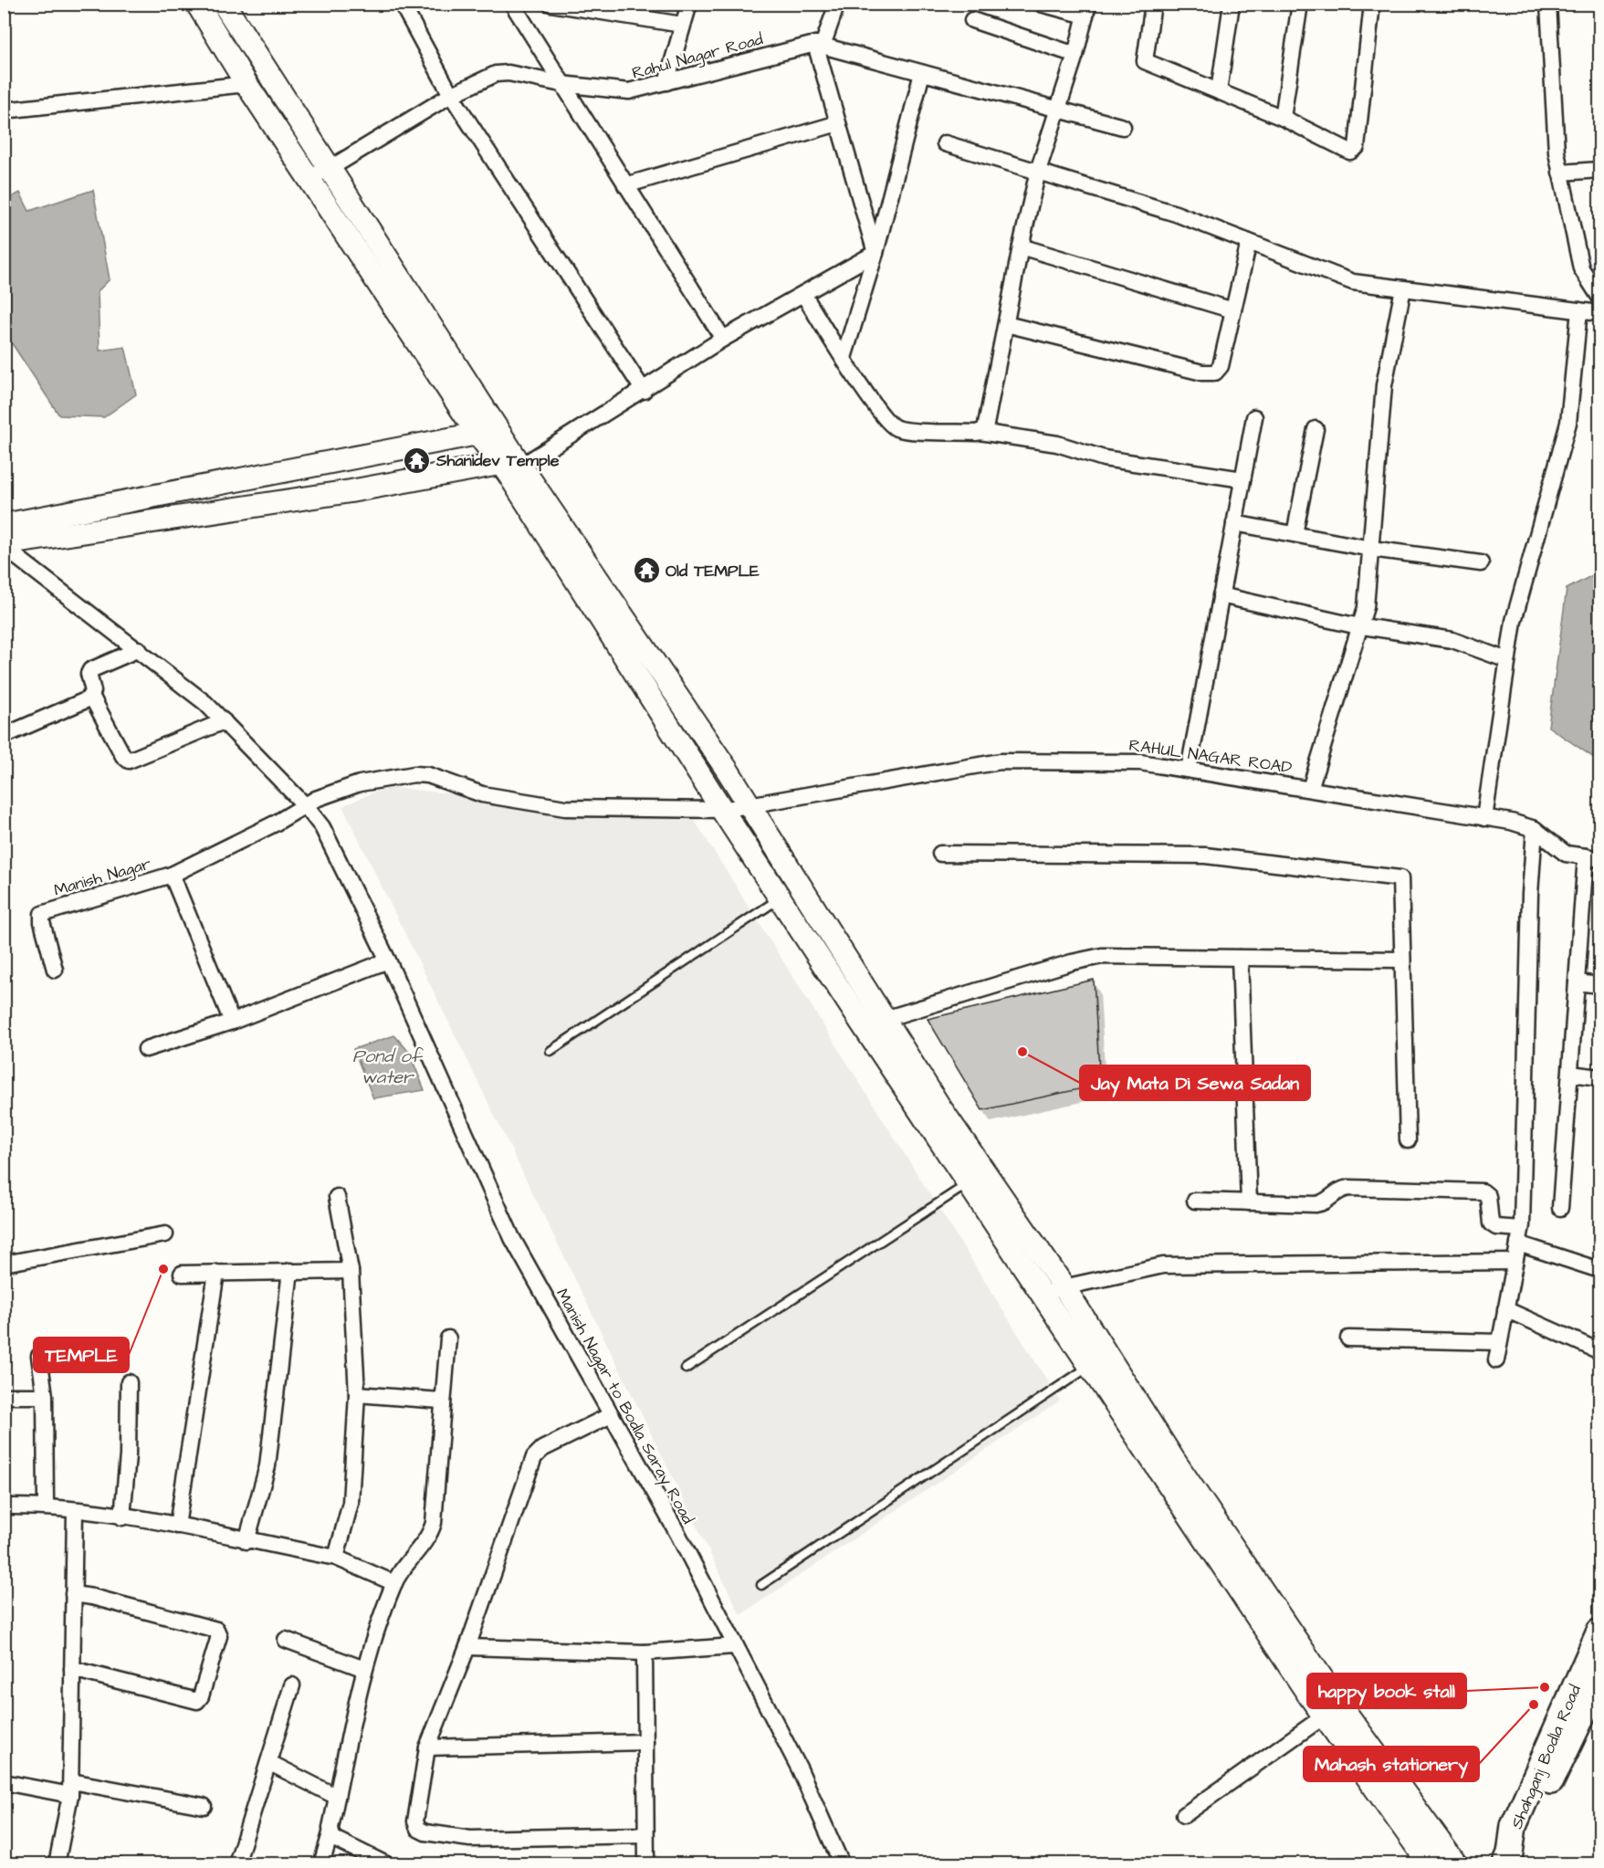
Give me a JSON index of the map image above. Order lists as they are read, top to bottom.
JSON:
{
  "streets": {
    "main road": ["Shahganj Bodla Road"],
    "street": [
      "Rahul Nagar Road",
      "RAHUL NAGAR ROAD",
      "Manish Nagar",
      "Manish Nagar to Bodla Saray Road"
    ]
  },
  "crossings": [
    ["RAHUL NAGAR ROAD", "Manish Nagar"],
    ["RAHUL NAGAR ROAD", "Manish Nagar to Bodla Saray Road"]
  ],
  "water": ["Pond of water"],
  "places": {
    "temple": ["Shanidev Temple", "Old TEMPLE"],
    "other": [
      "Jay Mata Di Sewa Sadan",
      "TEMPLE",
      "happy book stall",
      "Mahash stationery"
    ]
  }
}
